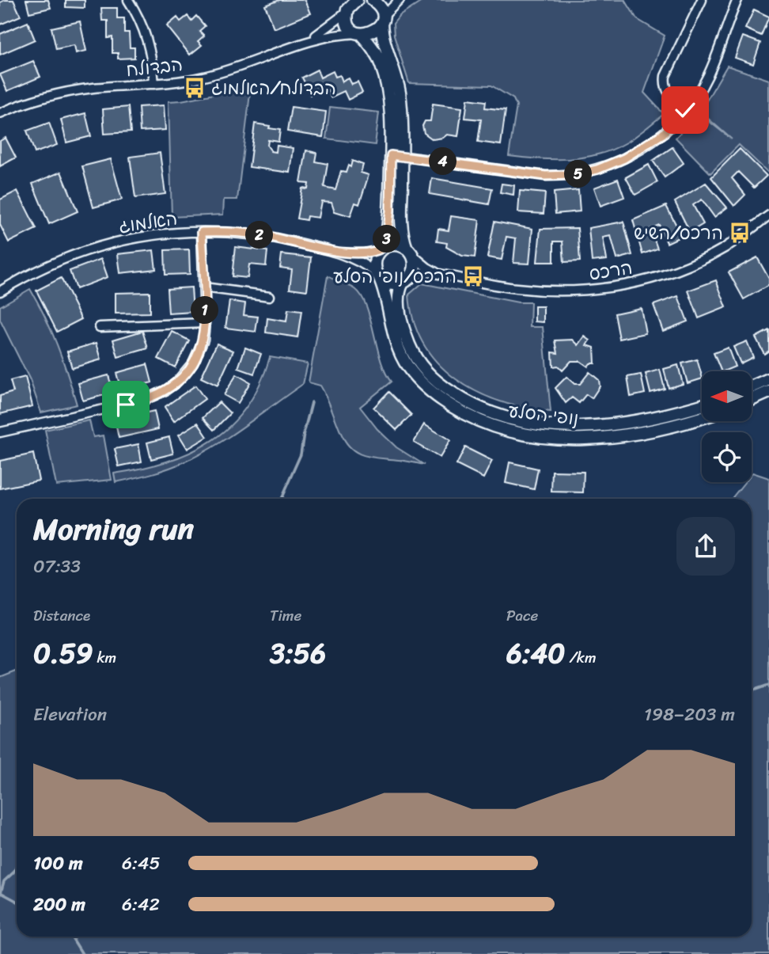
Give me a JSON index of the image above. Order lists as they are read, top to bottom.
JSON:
{
  "streets": {
    "street": [
      "הבדולח",
      "האלמוג",
      "הרכס",
      "נופי הסלע"
    ]
  },
  "crossings": [
    ["האלמוג", "הרכס"],
    ["האלמוג", "נופי הסלע"],
    ["הרכס", "נופי הסלע"]
  ],
  "places": {
    "bus stop": ["הבדולח/האלמוג", "הרכס/השיש", "הרכס/נופי הסלע"]
  },
  "north": "left",
  "page": {
    "pins": [
      "4",
      "5",
      "2",
      "3",
      "1"
    ],
    "heading": ["Morning run", "07:33"],
    "stats": [
      ["Distance", "0.59 km"],
      ["Time", "3:56"],
      ["Pace", "6:40 /km"]
    ],
    "chart": ["Elevation", "198–203 m"],
    "list": [
      {
        "name": "100 m",
        "note": "6:45"
      },
      {
        "name": "200 m",
        "note": "6:42"
      }
    ]
  }
}
